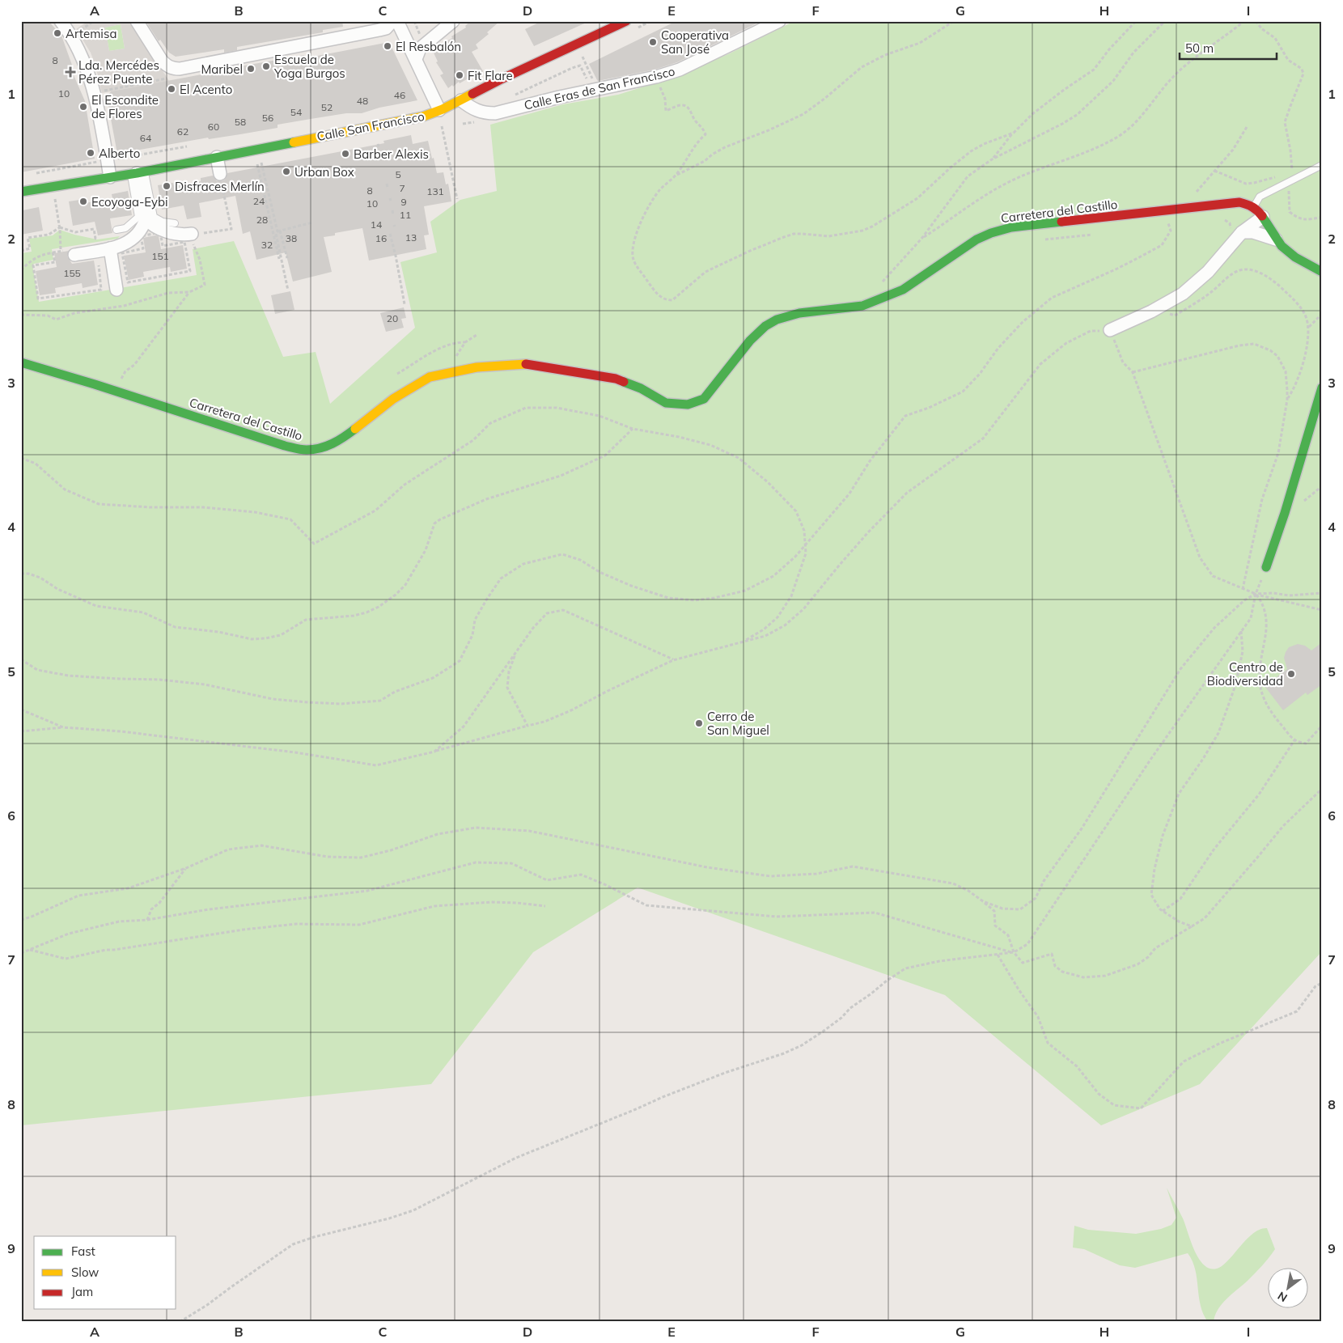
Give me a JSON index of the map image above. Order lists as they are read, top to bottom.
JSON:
{
  "streets": {
    "street": ["Calle Eras de San Francisco", "Calle San Francisco", "Carretera del Castillo"]
  },
  "crossings": [
    ["Calle Eras de San Francisco", "Calle San Francisco"]
  ],
  "places": {
    "other": [
      "Artemisa",
      "Cooperativa San José",
      "El Resbalón",
      "Escuela de Yoga Burgos",
      "Maribel",
      "Fit Flare",
      "El Acento",
      "El Escondite de Flores",
      "Alberto",
      "Barber Alexis",
      "Urban Box",
      "Disfraces Merlín",
      "Ecoyoga-Eybi",
      "Centro de Biodiversidad",
      "Cerro de San Miguel"
    ],
    "health": ["Lda. Mercédes Pérez Puente"]
  },
  "house_numbers": [
    "8",
    "10",
    "46",
    "48",
    "52",
    "54",
    "56",
    "58",
    "60",
    "62",
    "64",
    "5",
    "7",
    "8",
    "131",
    "24",
    "9",
    "10",
    "11",
    "28",
    "14",
    "13",
    "38",
    "16",
    "32",
    "151",
    "155",
    "20"
  ],
  "legend": ["Fast", "Slow", "Jam"],
  "scale_bar": "50 m",
  "north": "bottom left",
  "grid": {
    "columns": [
      "A",
      "B",
      "C",
      "D",
      "E",
      "F",
      "G",
      "H",
      "I"
    ],
    "rows": [
      "1",
      "2",
      "3",
      "4",
      "5",
      "6",
      "7",
      "8",
      "9"
    ]
  }
}
